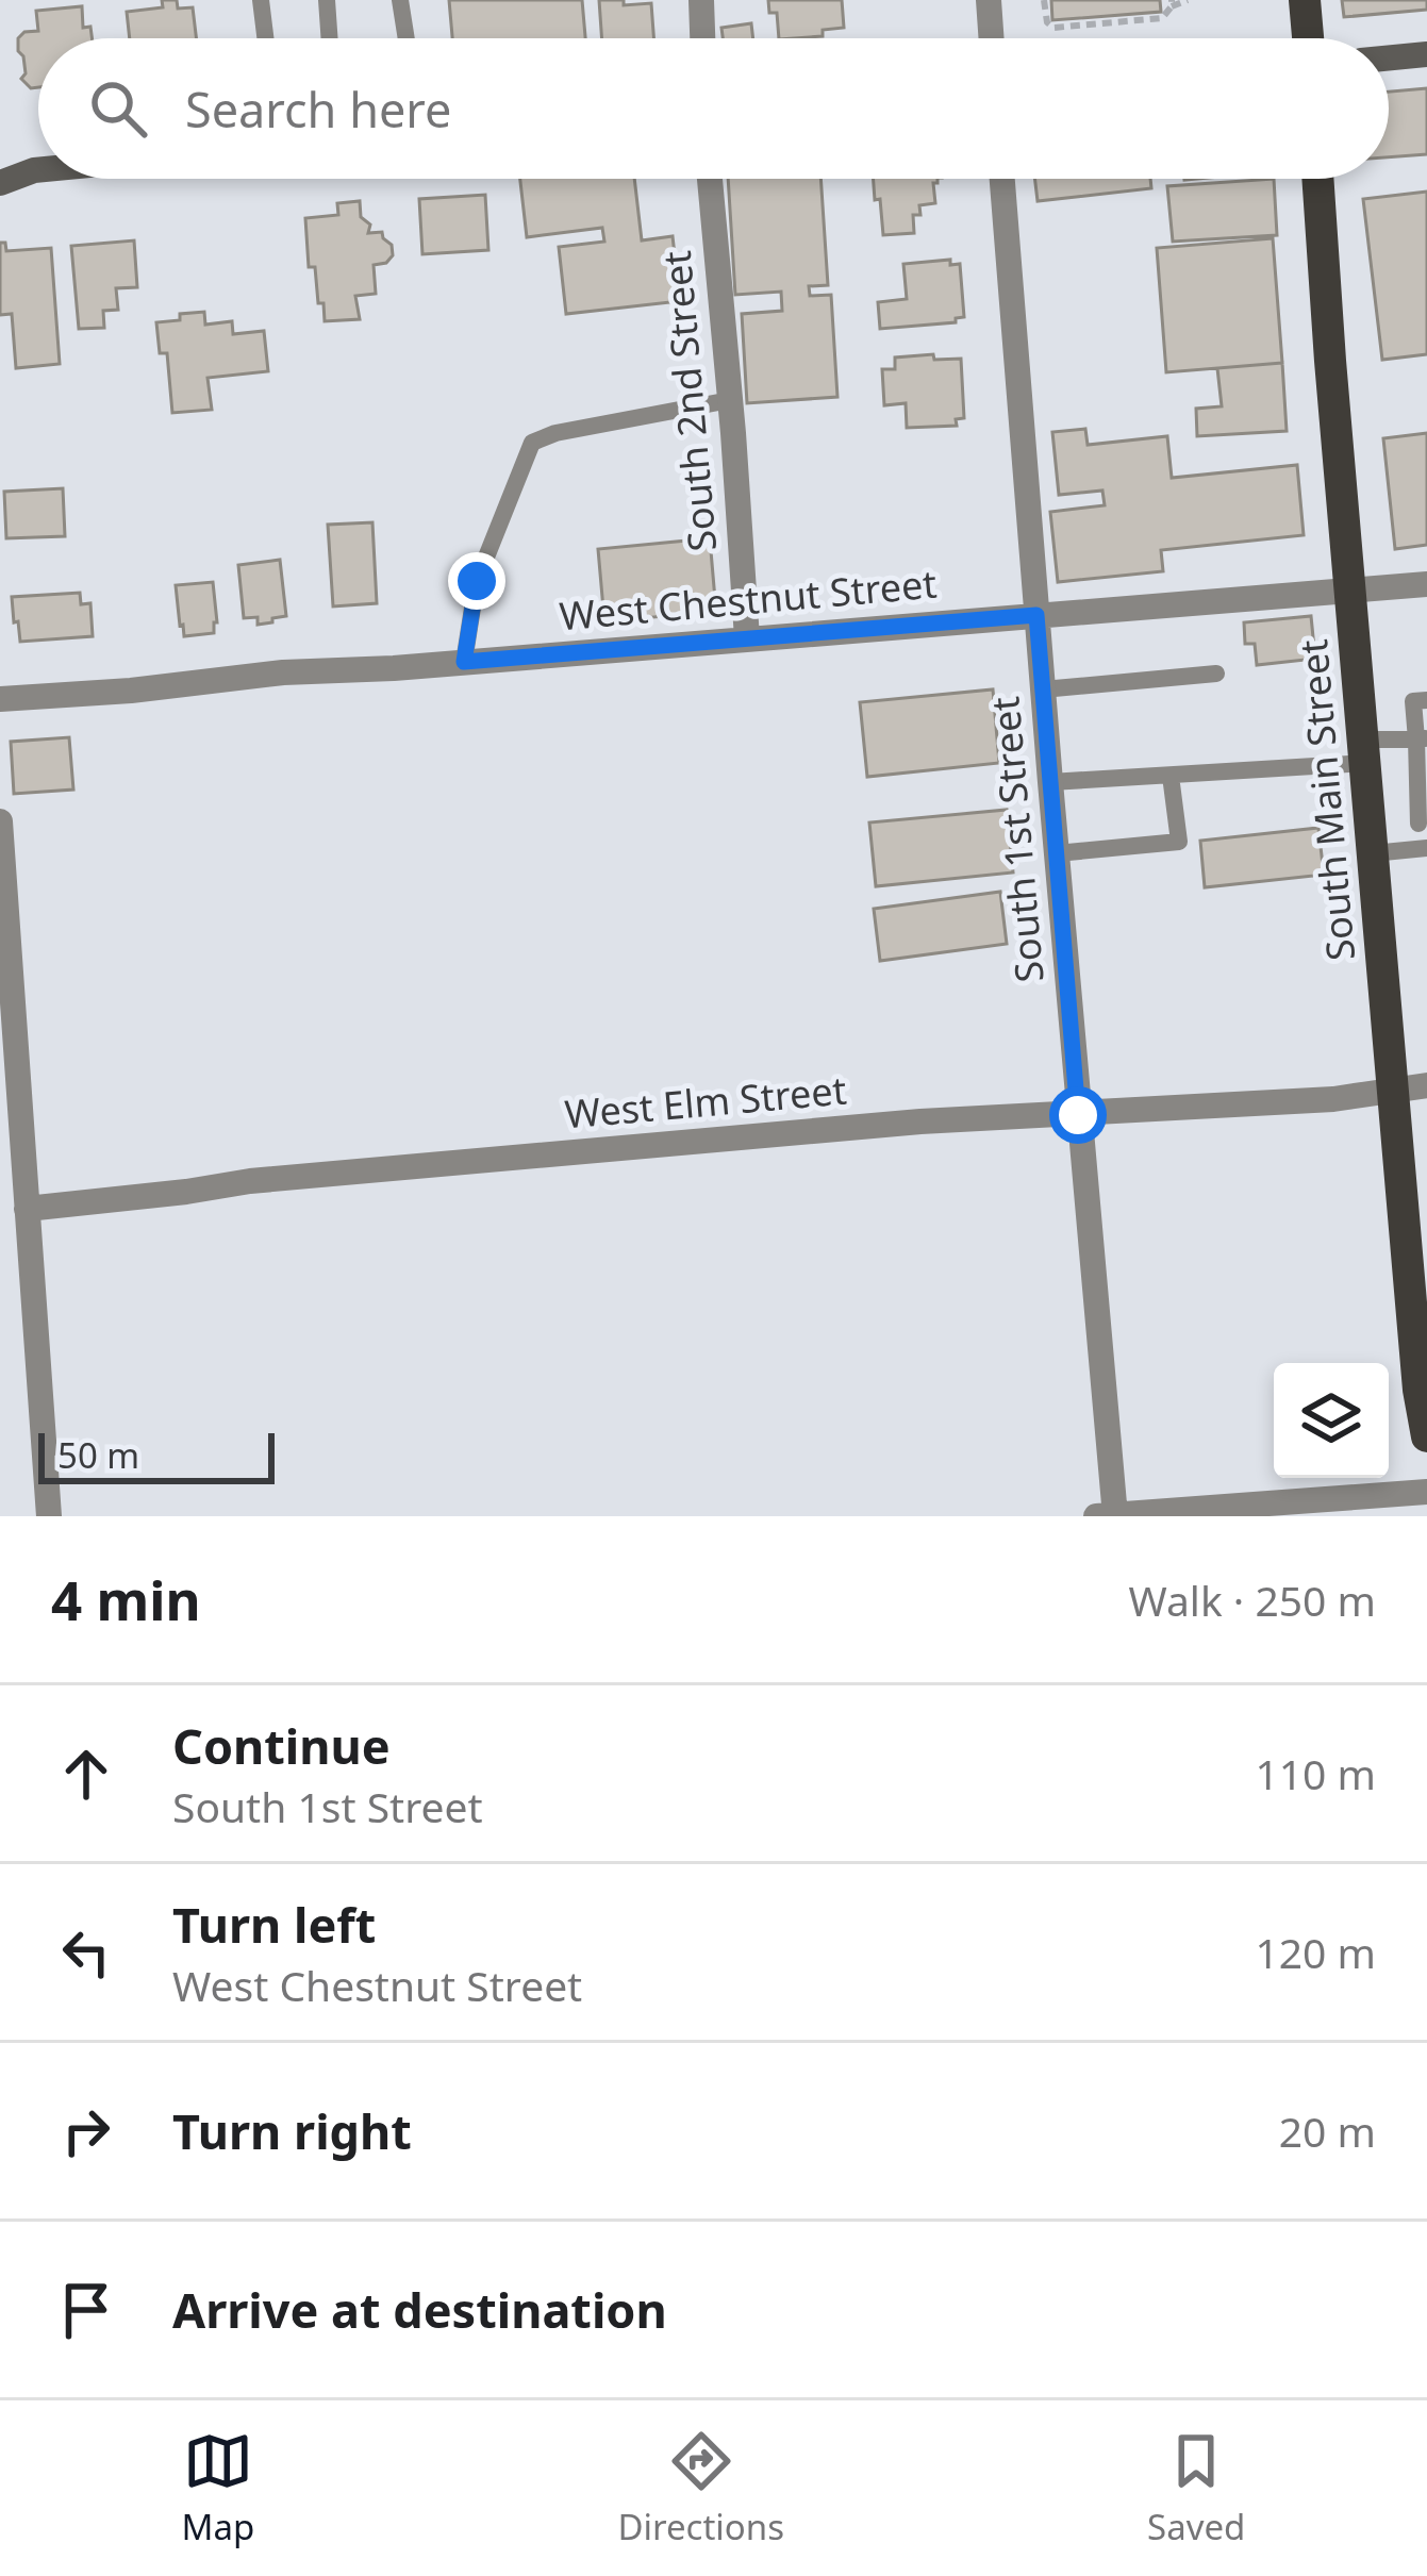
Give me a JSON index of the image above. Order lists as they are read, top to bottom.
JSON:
{
  "streets": {
    "main road": ["South Main Street"],
    "street": [
      "South 2nd Street",
      "West Chestnut Street",
      "South 1st Street",
      "West Elm Street"
    ]
  },
  "crossings": [
    ["South 2nd Street", "West Chestnut Street"],
    ["West Chestnut Street", "South Main Street"],
    ["West Chestnut Street", "South 1st Street"],
    ["South Main Street", "West Elm Street"],
    ["South 1st Street", "West Elm Street"]
  ],
  "scale_bar": "50 m",
  "page": {
    "search": "Search here",
    "scale": "50 m",
    "heading": ["4 min", "Walk · 250 m"],
    "list": [
      ["Continue", "South 1st Street", "110 m"],
      ["Turn left", "West Chestnut Street", "120 m"],
      ["Turn right", "20 m"],
      "Arrive at destination"
    ],
    "nav": ["Map", "Directions", "Saved"]
  }
}
